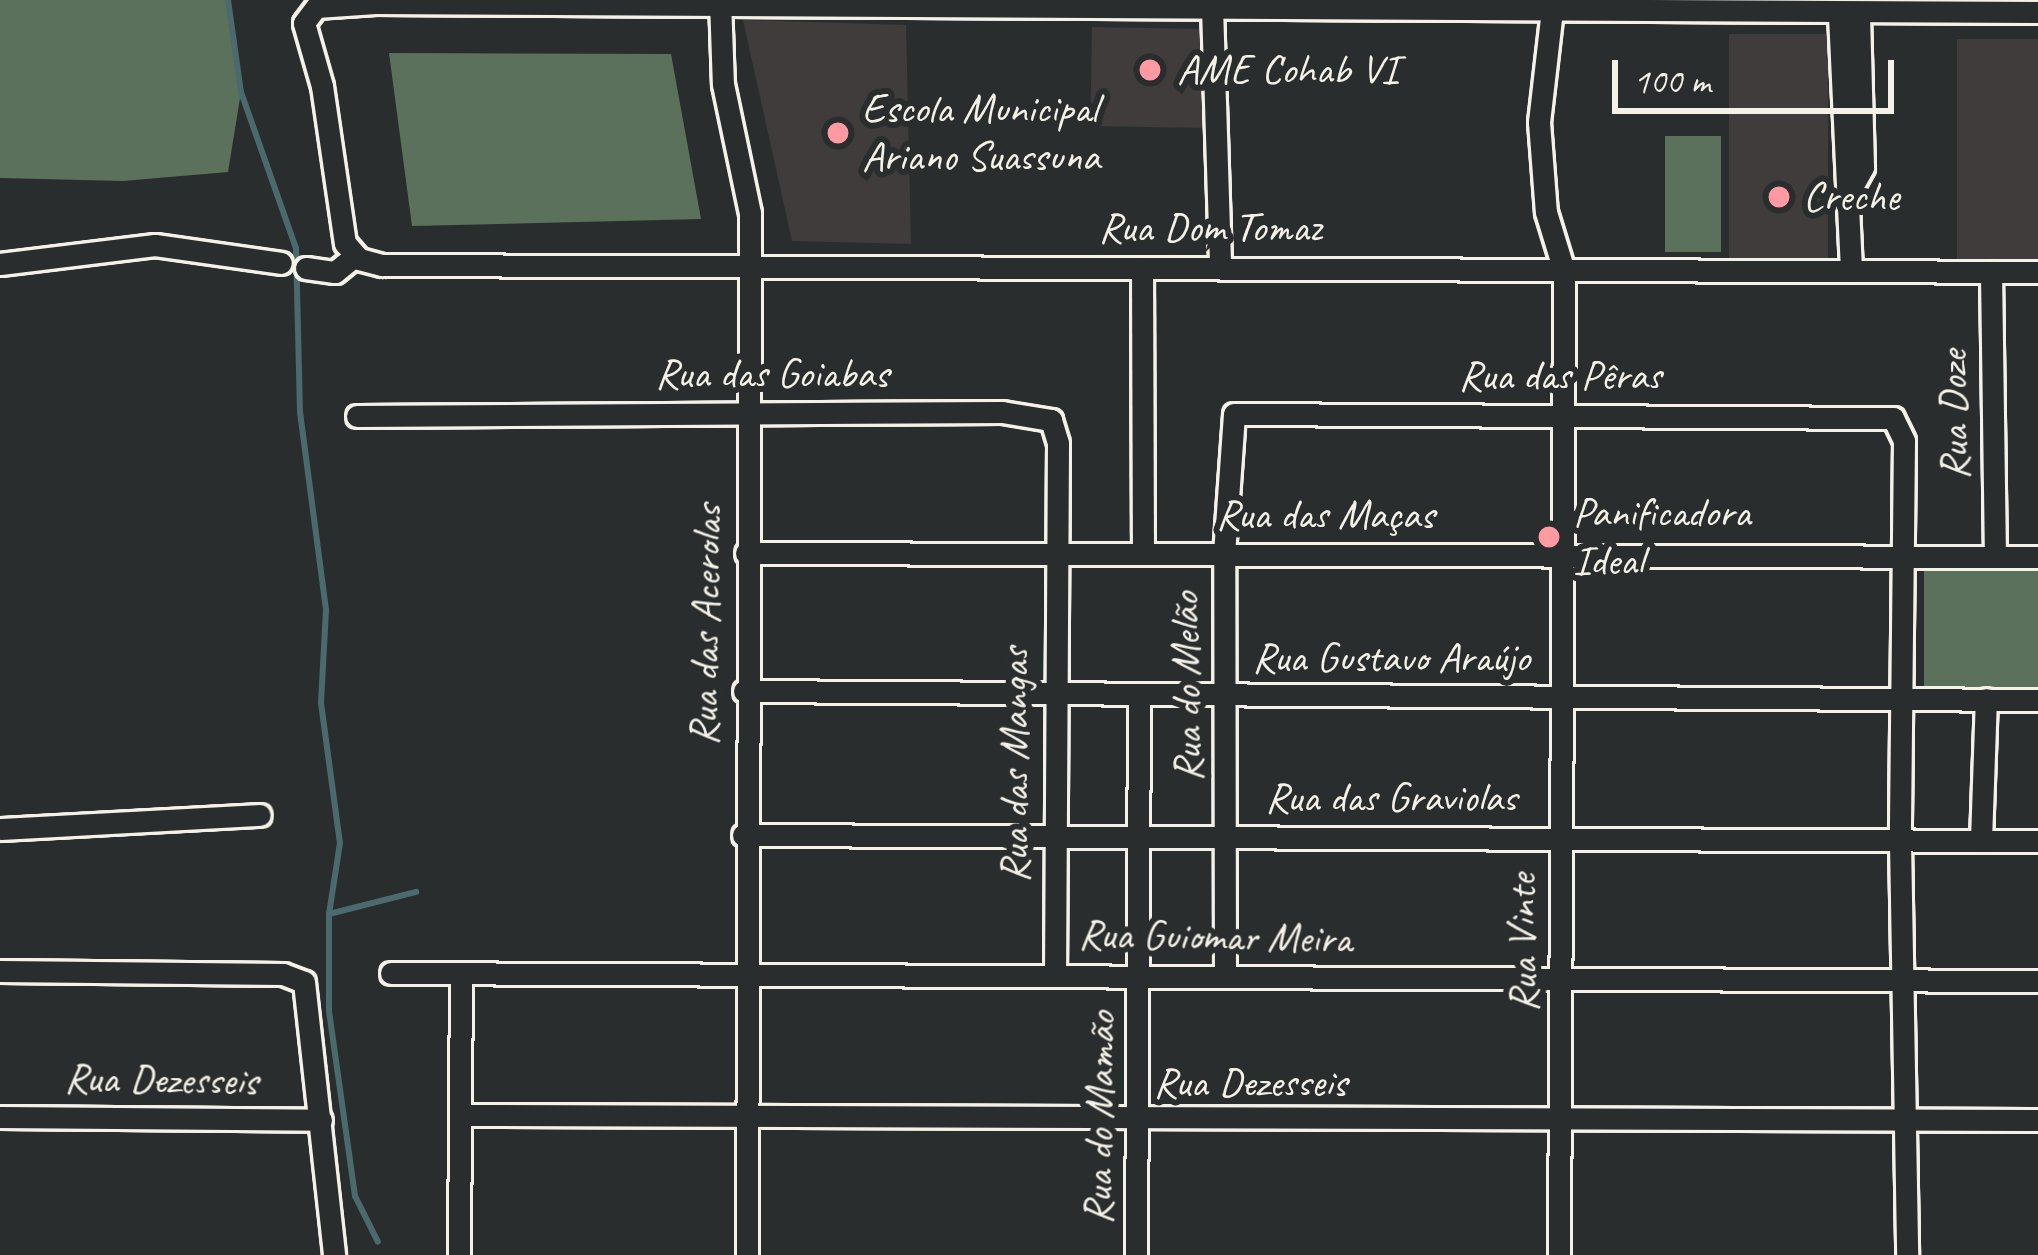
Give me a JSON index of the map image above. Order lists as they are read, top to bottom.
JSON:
{
  "streets": {
    "street": [
      "Rua Dom Tomaz",
      "Rua das Goiabas",
      "Rua das Pêras",
      "Rua Doze",
      "Rua das Maças",
      "Rua das Acerolas",
      "Rua Gustavo Araújo",
      "Rua do Melão",
      "Rua das Mangas",
      "Rua das Graviolas",
      "Rua Guiomar Meira",
      "Rua Vinte",
      "Rua Dezesseis",
      "Rua do Mamão"
    ]
  },
  "crossings": [
    ["Rua Dom Tomaz", "Rua Doze"],
    ["Rua Dom Tomaz", "Rua das Acerolas"],
    ["Rua Dom Tomaz", "Rua Vinte"],
    ["Rua das Goiabas", "Rua das Maças"],
    ["Rua das Goiabas", "Rua das Acerolas"],
    ["Rua das Goiabas", "Rua das Mangas"],
    ["Rua das Pêras", "Rua das Maças"],
    ["Rua das Pêras", "Rua do Melão"],
    ["Rua das Pêras", "Rua Vinte"],
    ["Rua Doze", "Rua das Maças"],
    ["Rua das Maças", "Rua das Acerolas"],
    ["Rua das Maças", "Rua do Melão"],
    ["Rua das Maças", "Rua das Mangas"],
    ["Rua das Maças", "Rua Vinte"],
    ["Rua das Acerolas", "Rua Gustavo Araújo"],
    ["Rua das Acerolas", "Rua das Graviolas"],
    ["Rua das Acerolas", "Rua Guiomar Meira"],
    ["Rua das Acerolas", "Rua Dezesseis"],
    ["Rua Gustavo Araújo", "Rua do Melão"],
    ["Rua Gustavo Araújo", "Rua das Mangas"],
    ["Rua Gustavo Araújo", "Rua Vinte"],
    ["Rua Gustavo Araújo", "Rua do Mamão"],
    ["Rua do Melão", "Rua das Graviolas"],
    ["Rua do Melão", "Rua Guiomar Meira"],
    ["Rua das Mangas", "Rua das Graviolas"],
    ["Rua das Mangas", "Rua Guiomar Meira"],
    ["Rua das Graviolas", "Rua Vinte"],
    ["Rua das Graviolas", "Rua do Mamão"],
    ["Rua Guiomar Meira", "Rua Vinte"],
    ["Rua Guiomar Meira", "Rua do Mamão"],
    ["Rua Vinte", "Rua Dezesseis"],
    ["Rua Dezesseis", "Rua do Mamão"]
  ],
  "places": [
    "AME Cohab VI",
    "Escola Municipal Ariano Suassuna",
    "Creche",
    "Panificadora Ideal"
  ],
  "scale_bar": "100 m"
}
